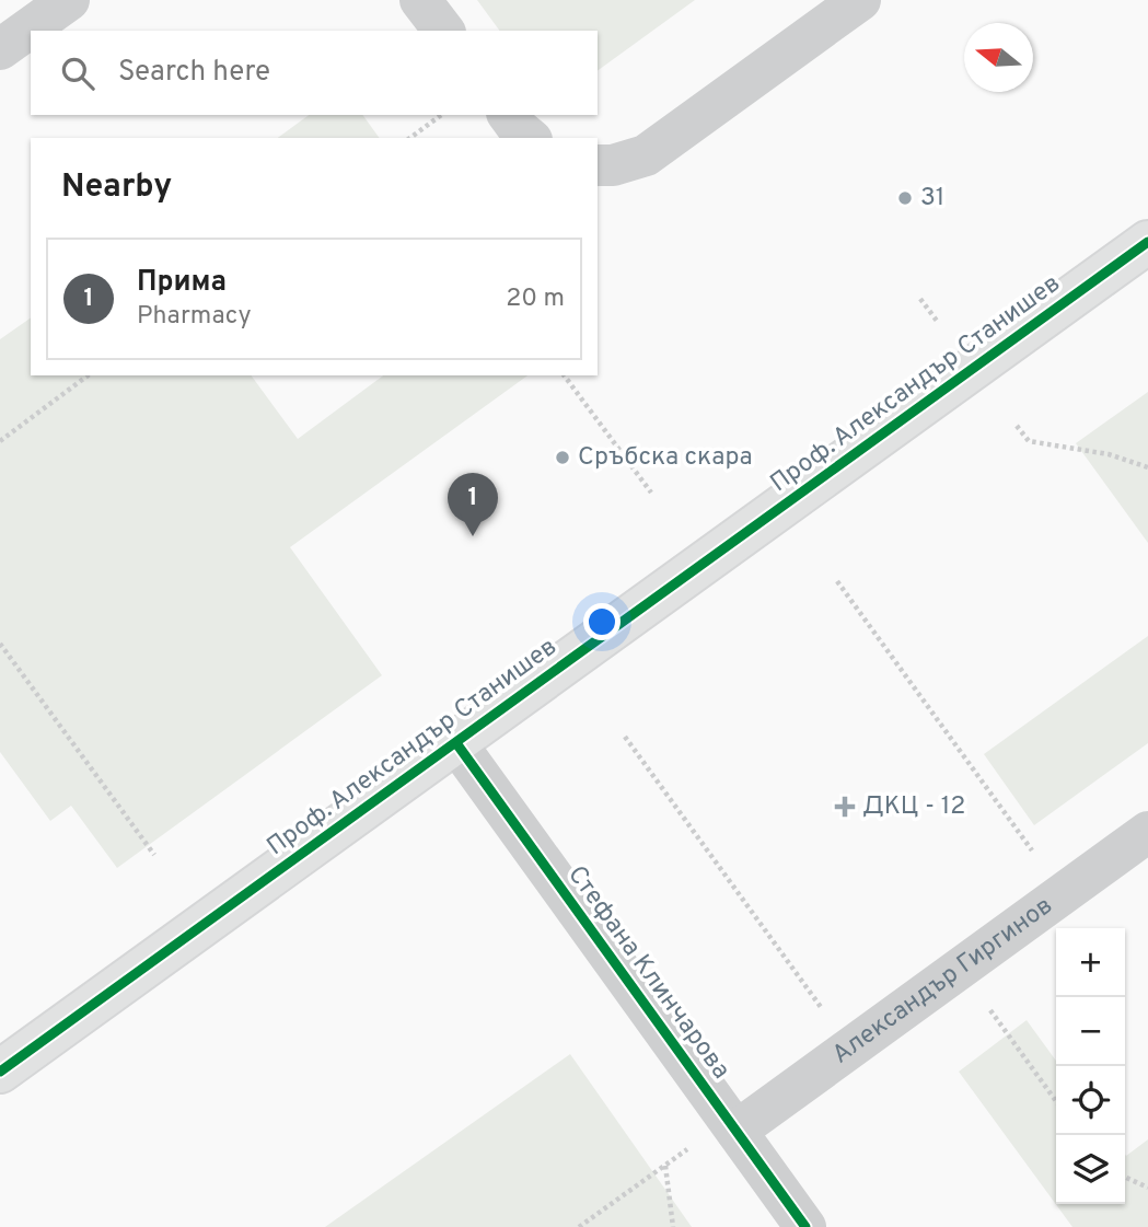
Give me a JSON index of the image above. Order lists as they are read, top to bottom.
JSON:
{
  "streets": {
    "street": ["Проф. Александър Станишев", "Стефана Клинчарова", "Александър Гиргинов"]
  },
  "crossings": [
    ["Проф. Александър Станишев", "Стефана Клинчарова"],
    ["Стефана Клинчарова", "Александър Гиргинов"]
  ],
  "places": {
    "other": ["31", "Сръбска скара"],
    "health": ["ДКЦ - 12"]
  },
  "north": "left",
  "page": {
    "search": "Search here",
    "heading": "Nearby",
    "list": [
      {
        "mark": "1",
        "name": "Прима",
        "note": "Pharmacy",
        "value": "20 m"
      }
    ],
    "pins": "1",
    "map_buttons": ["+", "−"]
  }
}
